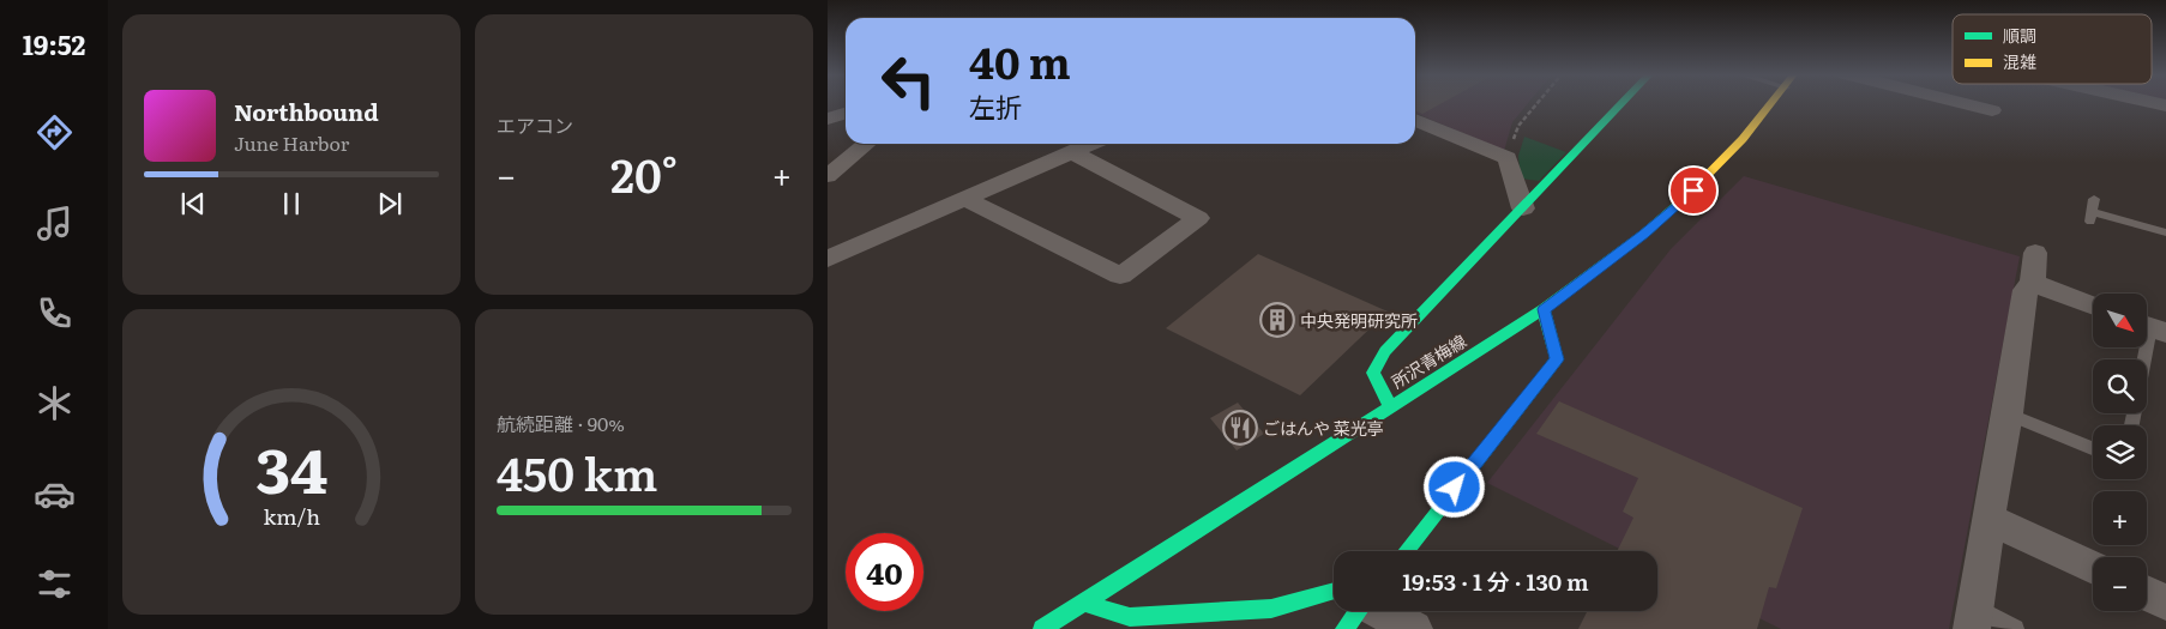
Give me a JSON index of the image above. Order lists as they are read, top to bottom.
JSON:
{
  "streets": {
    "street": ["所沢青梅線"]
  },
  "places": {
    "building": ["中央発明研究所"],
    "restaurant": ["ごはんや 菜光亭"]
  },
  "legend": ["順調", "混雑"],
  "north": "bottom right",
  "page": {
    "tabs": "19:52",
    "tile": [
      "エアコン",
      ["航続距離 · 90%", "450 km"]
    ],
    "turn": ["40 m", "左折"],
    "song": ["Northbound", "June Harbor"],
    "heat": ["−", "20°", "+"],
    "map_buttons": ["+", "−"],
    "limit": "40",
    "trip": "19:53 · 1 分 · 130 m",
    "gauge": ["34", "km/h"]
  }
}
